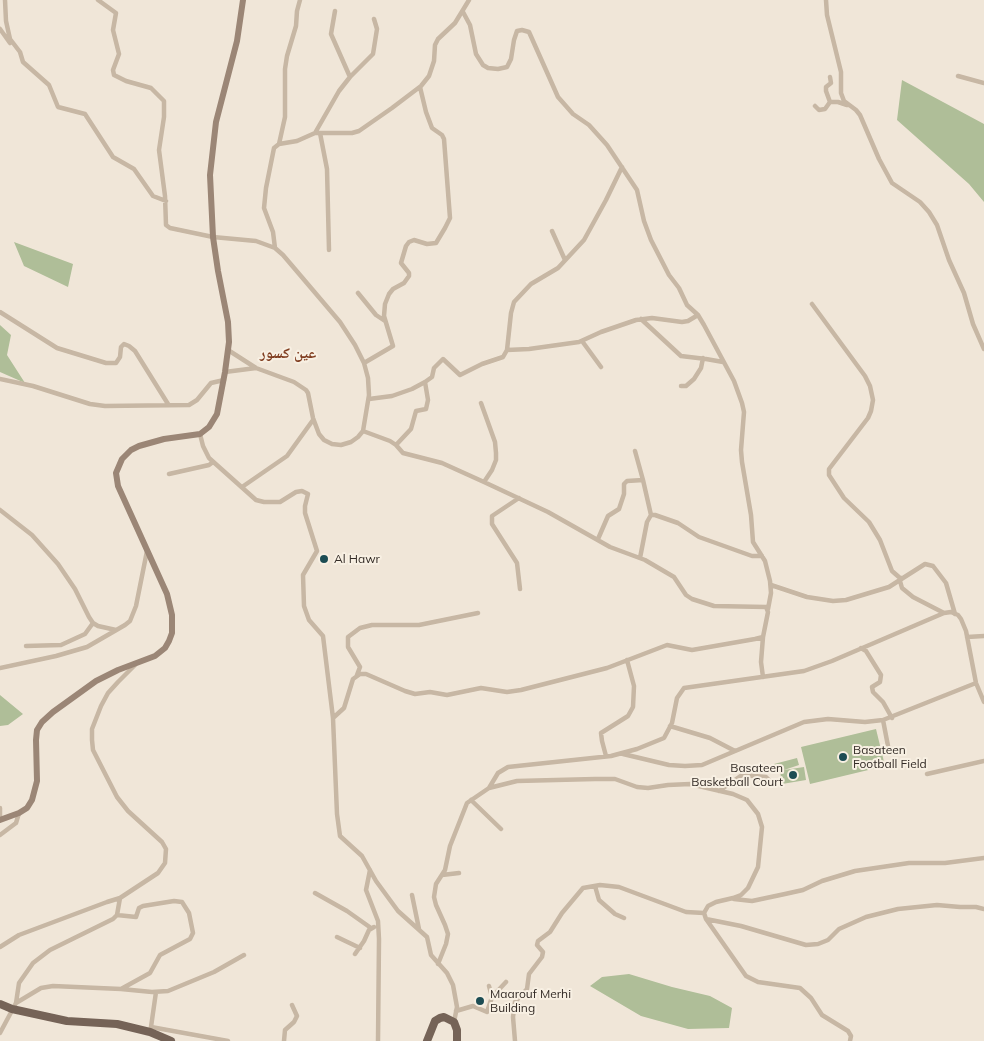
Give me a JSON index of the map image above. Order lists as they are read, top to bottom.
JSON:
{
  "districts": ["عين كسور"],
  "places": [
    "Al Hawr",
    "Basateen Football Field",
    "Basateen Basketball Court",
    "Maarouf Merhi Building"
  ]
}
